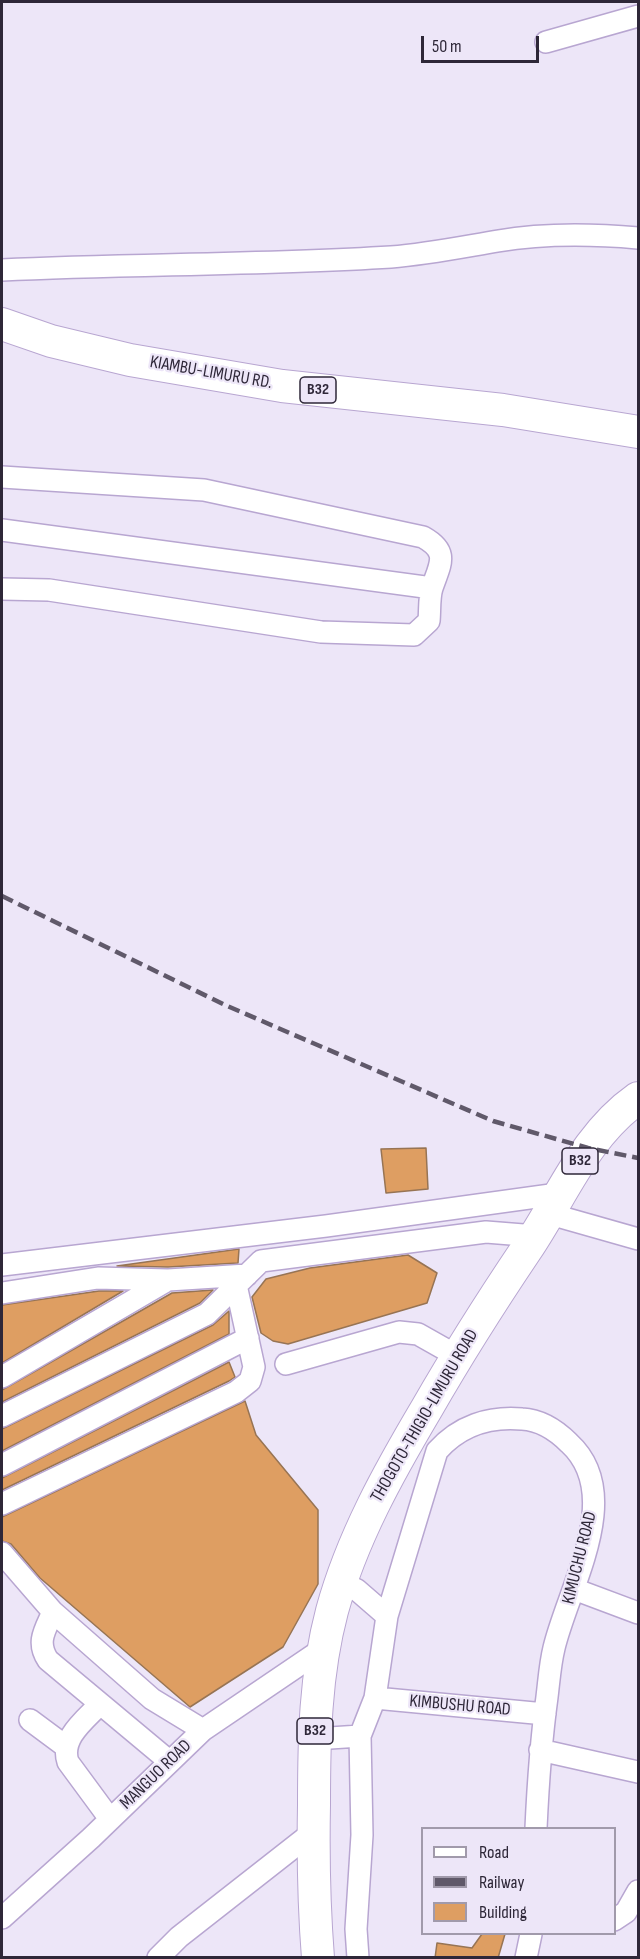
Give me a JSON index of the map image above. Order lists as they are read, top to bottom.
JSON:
{
  "streets": {
    "highway": ["KIAMBU-LIMURU RD.", "B32", "THOGOTO-THIGIO-LIMURU ROAD"],
    "street": ["KIMUCHU ROAD", "KIMBUSHU ROAD", "MANGUO ROAD"]
  },
  "crossings": [
    ["THOGOTO-THIGIO-LIMURU ROAD", "MANGUO ROAD"],
    ["KIMUCHU ROAD", "KIMBUSHU ROAD"]
  ],
  "legend": ["Road", "Railway", "Building"],
  "scale_bar": "50 m"
}
